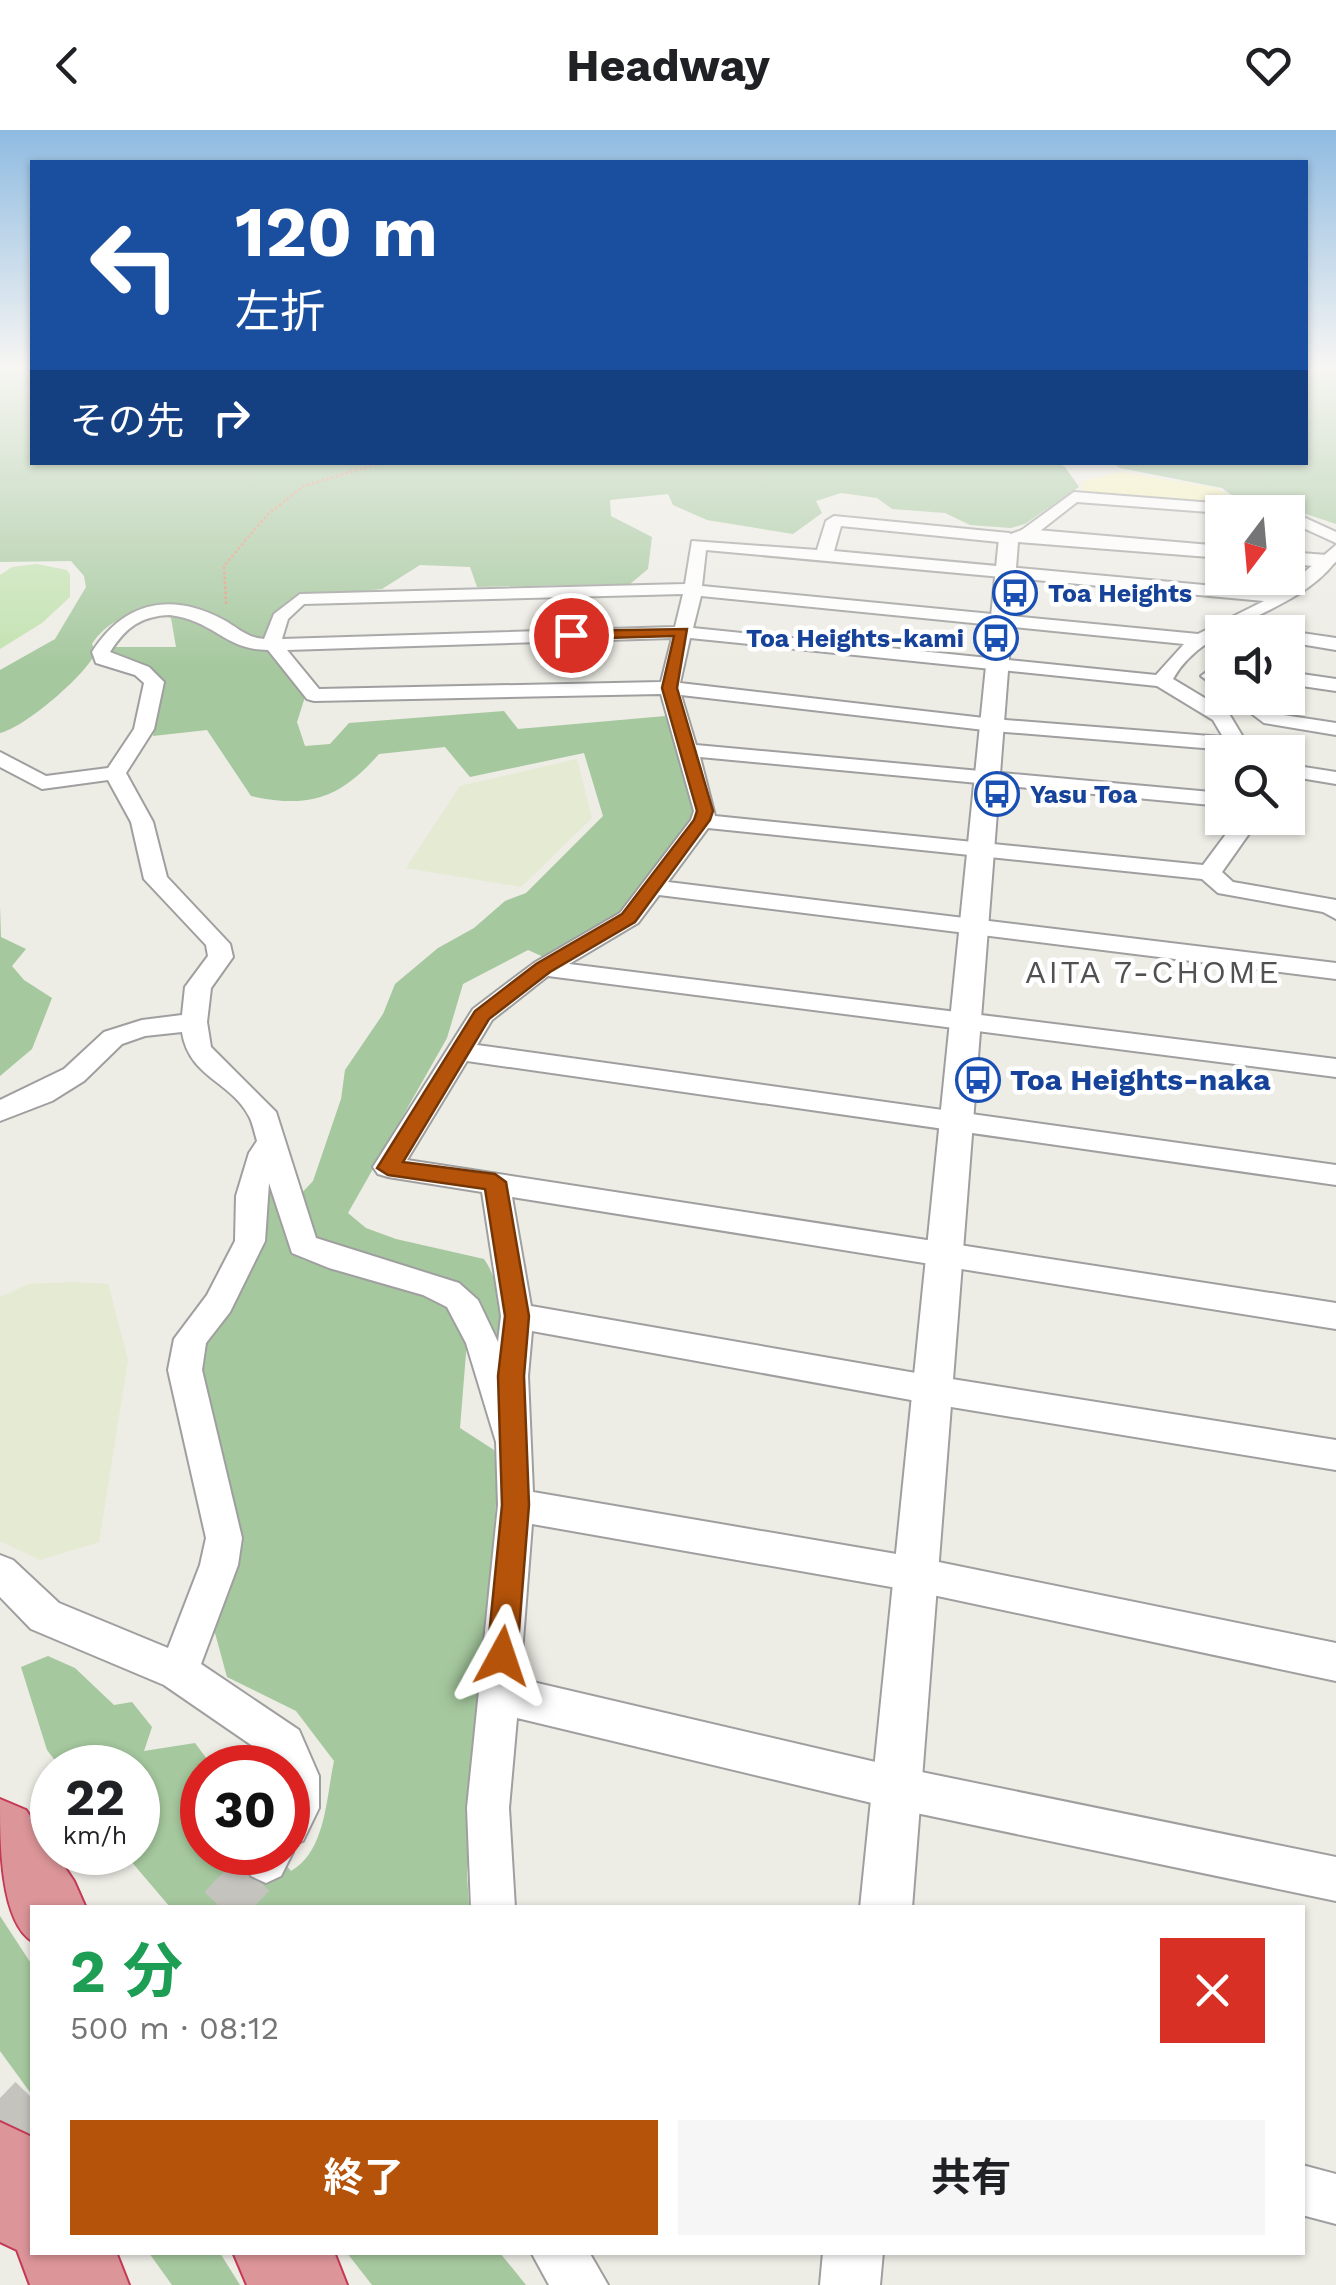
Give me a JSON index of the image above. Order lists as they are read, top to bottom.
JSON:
{
  "districts": ["AITA 7-CHOME"],
  "places": {
    "bus stop": [
      "Toa Heights",
      "Toa Heights-kami",
      "Yasu Toa",
      "Toa Heights-naka"
    ]
  },
  "north": "bottom",
  "page": {
    "header": "Headway",
    "turn": ["120 m", "左折"],
    "then": "その先",
    "speed": "22 km/h",
    "limit": "30",
    "heading": ["2 分", "500 m · 08:12"],
    "buttons": ["終了", "共有"]
  }
}
